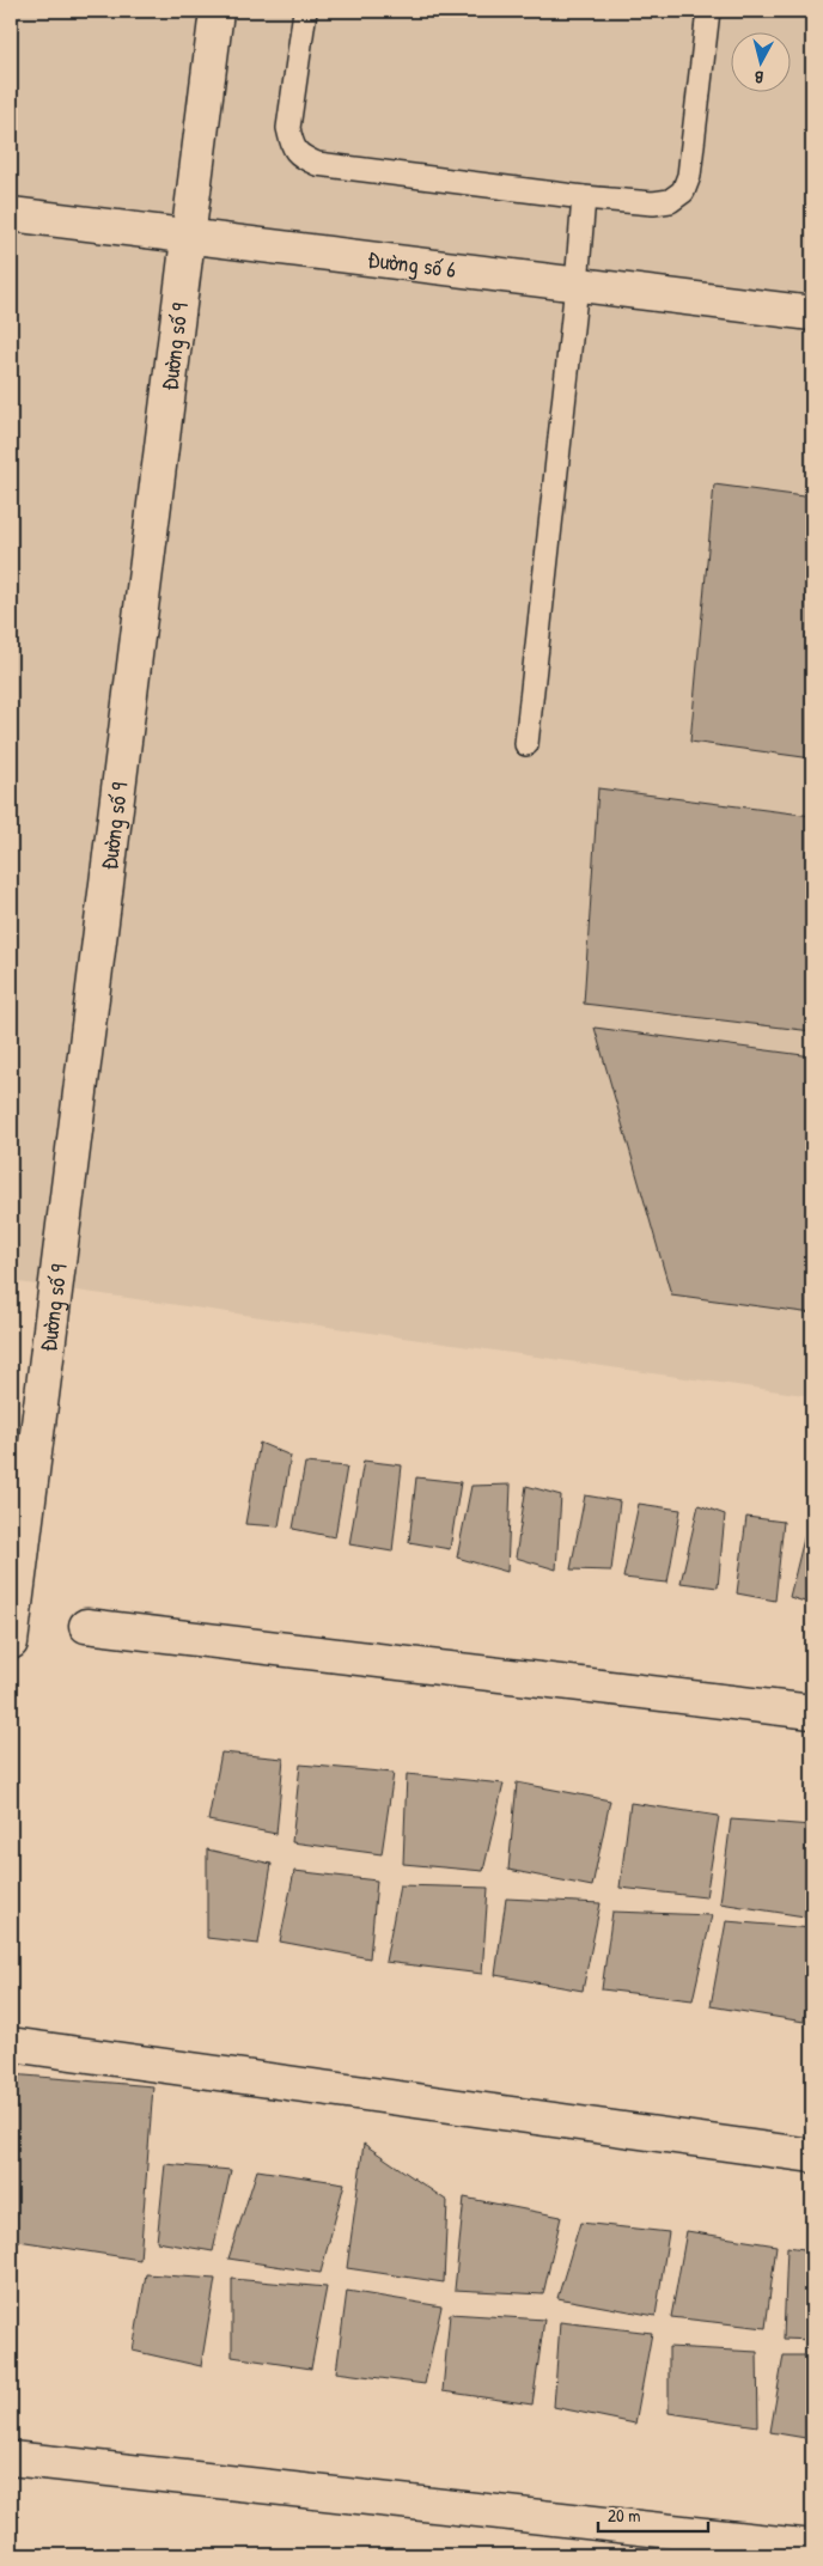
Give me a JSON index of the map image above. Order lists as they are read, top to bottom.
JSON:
{
  "streets": {
    "street": ["Đường số 6", "Đường số 9"]
  },
  "crossings": [
    ["Đường số 6", "Đường số 9"]
  ],
  "scale_bar": "20 m",
  "north": "bottom"
}
